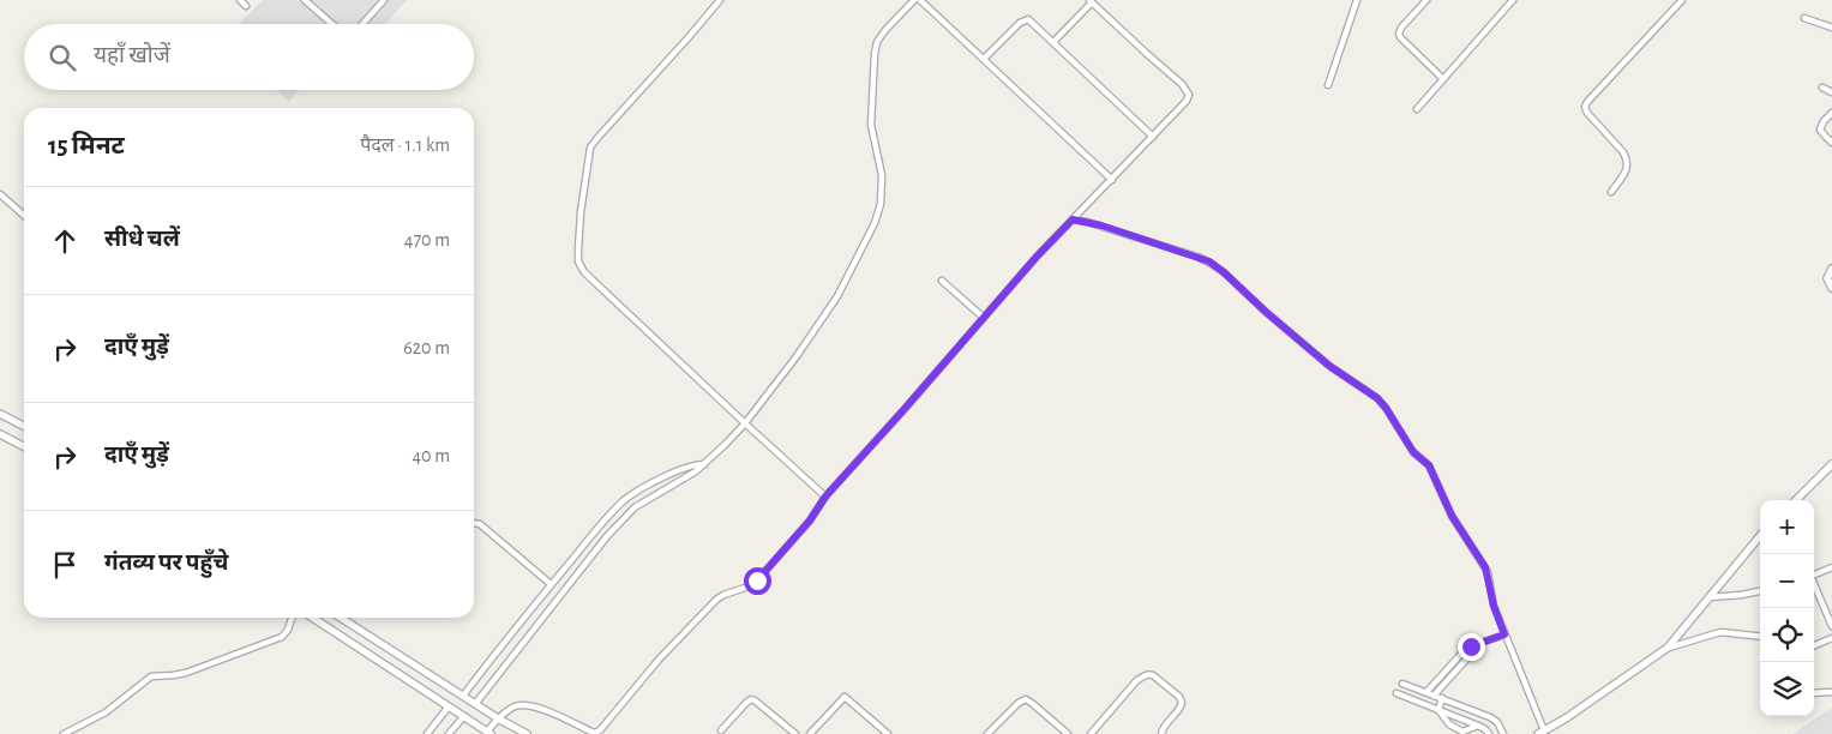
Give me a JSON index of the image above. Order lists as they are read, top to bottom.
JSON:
{
  "page": {
    "search": "यहाँ खोजें",
    "heading": ["15 मिनट", "पैदल · 1.1 km"],
    "list": [
      ["सीधे चलें", "470 m"],
      ["दाएँ मुड़ें", "620 m"],
      ["दाएँ मुड़ें", "40 m"],
      "गंतव्य पर पहुँचे"
    ],
    "map_buttons": ["+", "−"]
  }
}
